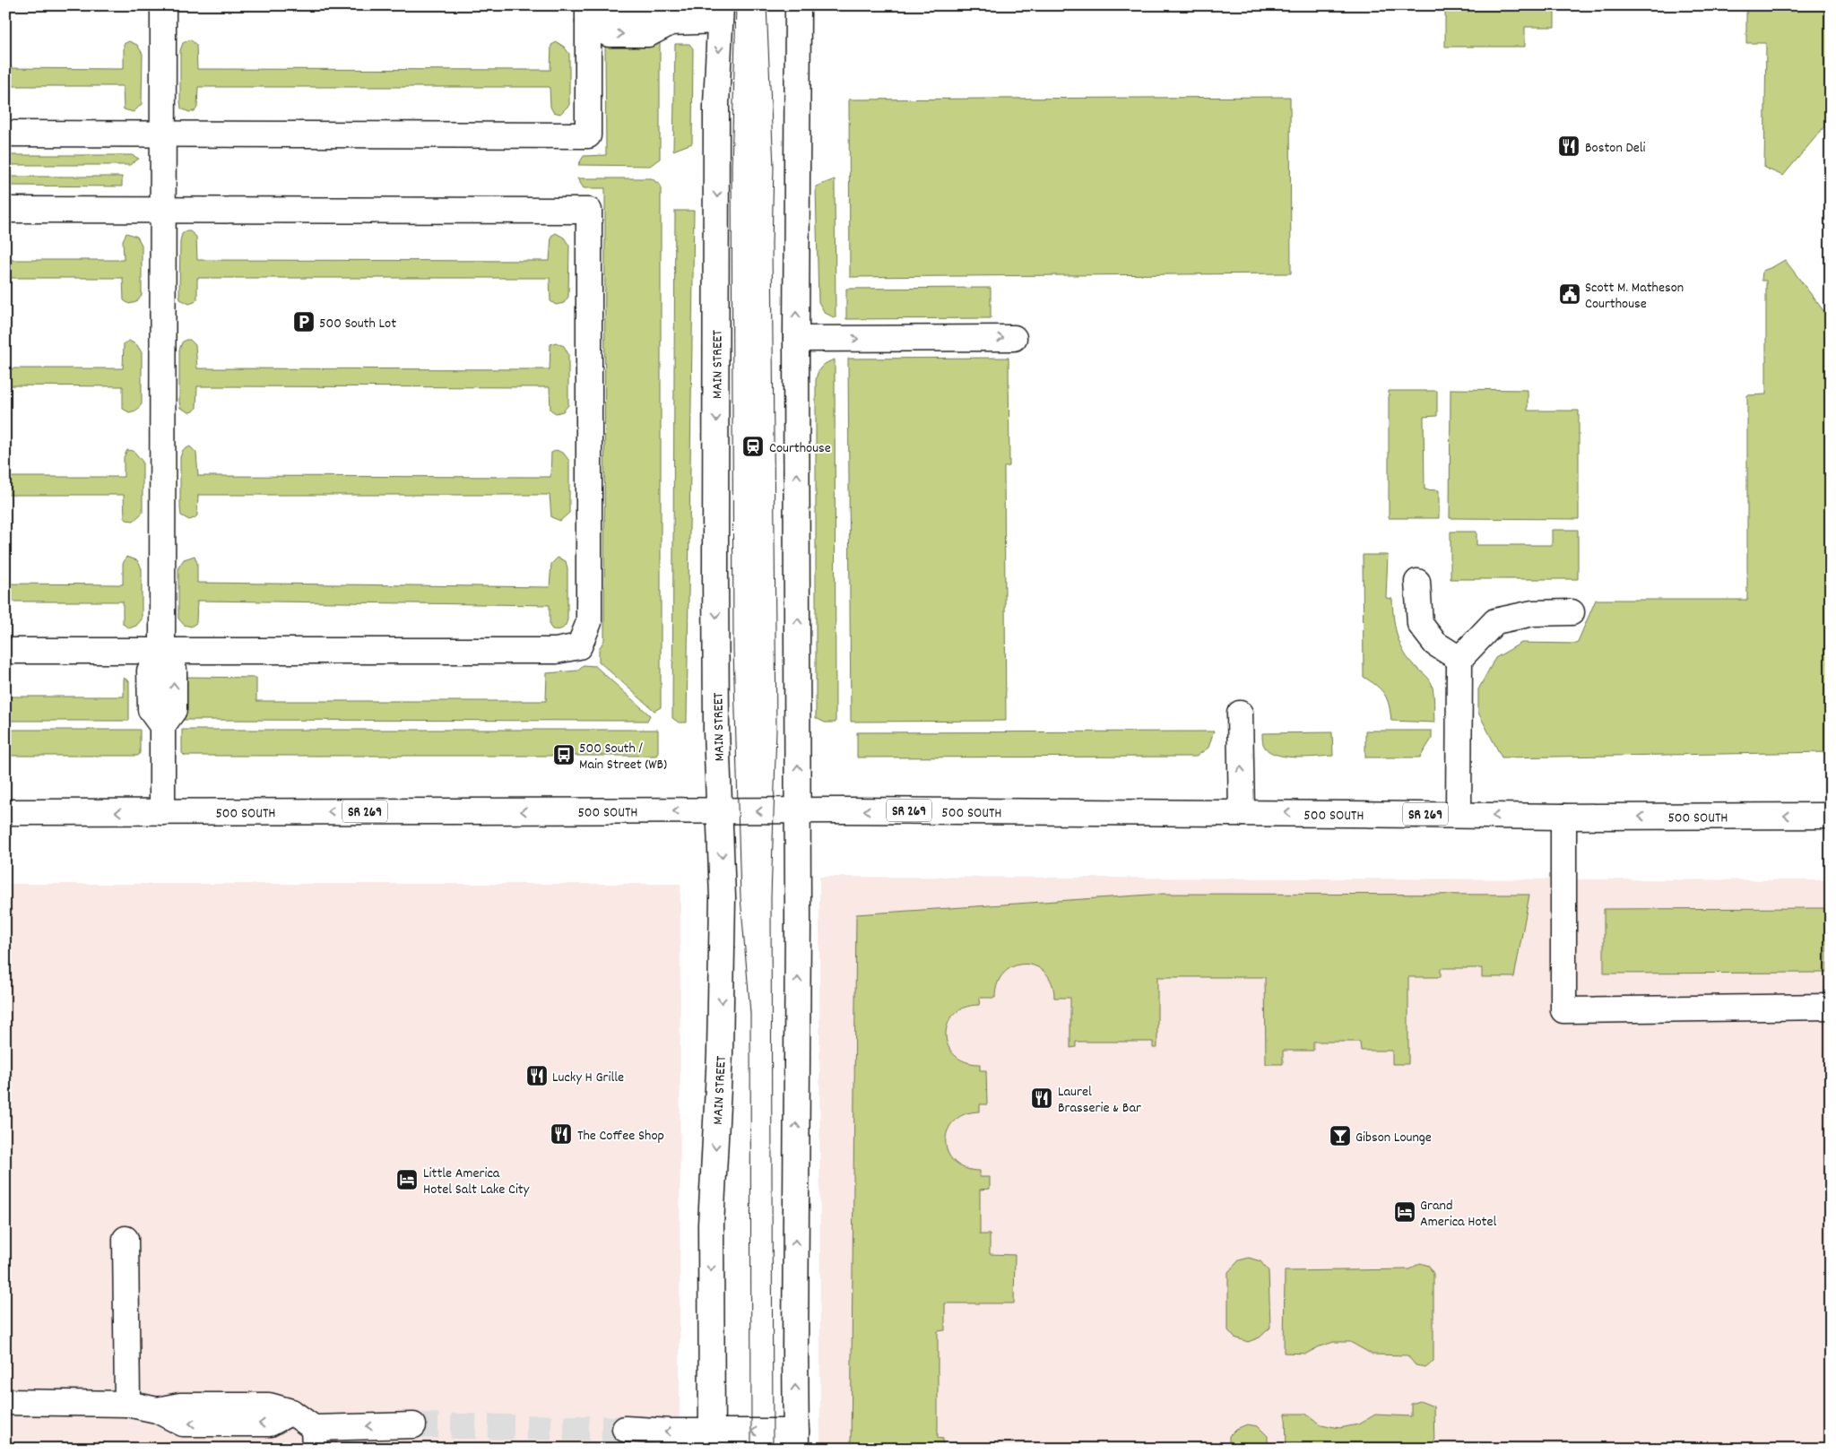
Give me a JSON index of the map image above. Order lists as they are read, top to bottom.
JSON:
{
  "streets": {
    "street": ["MAIN STREET", "SR 269", "500 SOUTH"]
  },
  "crossings": [
    ["MAIN STREET", "500 SOUTH"]
  ],
  "one_way": ["500 SOUTH"],
  "places": {
    "restaurant": [
      "Boston Deli",
      "Lucky H Grille",
      "Laurel Brasserie & Bar",
      "The Coffee Shop"
    ],
    "public building": ["Scott M. Matheson Courthouse"],
    "parking": ["500 South Lot"],
    "station": ["Courthouse"],
    "bus stop": ["500 South / Main Street (WB)"],
    "bar": ["Gibson Lounge"],
    "hotel": ["Little America Hotel Salt Lake City", "Grand America Hotel"]
  }
}
